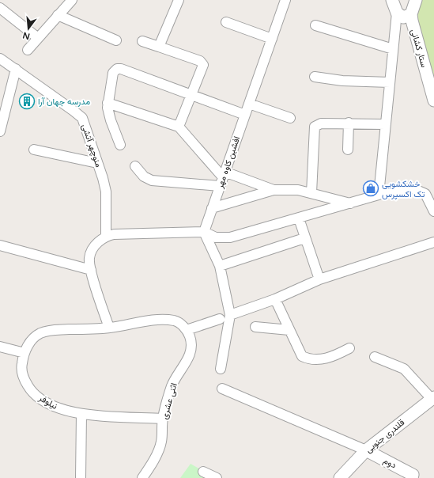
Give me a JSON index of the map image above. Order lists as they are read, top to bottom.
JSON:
{
  "streets": {
    "street": [
      "ستار کشانی",
      "منوچهر آتشی",
      "افشین کاوه مهر",
      "اثنی عشری",
      "نیلوفر",
      "قلندری جنوبی",
      "دوم"
    ]
  },
  "crossings": [
    ["اثنی عشری", "نیلوفر"],
    ["قلندری جنوبی", "دوم"]
  ],
  "places": {
    "building": ["مدرسه جهان آرا"],
    "shop": ["خشکشویی تک اکسپرس"]
  },
  "north": "bottom"
}
